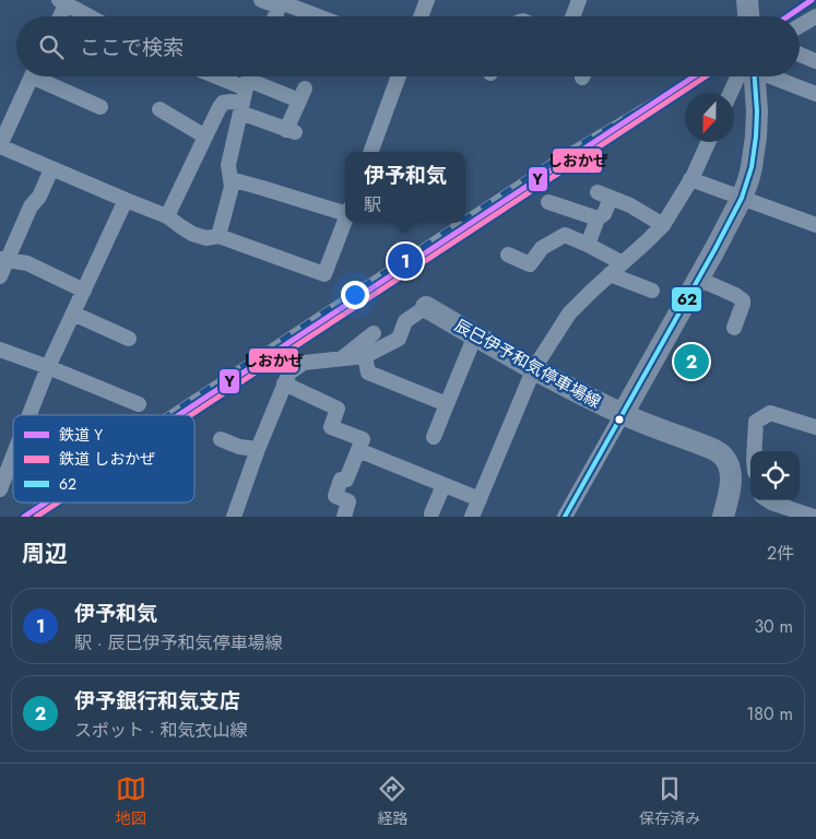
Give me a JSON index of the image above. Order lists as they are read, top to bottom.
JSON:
{
  "streets": {
    "main road": ["辰巳伊予和気停車場線"]
  },
  "lines": ["rail line Y", "rail line しおかぜ", "transit line 62"],
  "legend": ["鉄道 Y", "鉄道 しおかぜ", "62"],
  "north": "bottom",
  "page": {
    "search": "ここで検索",
    "popup": ["伊予和気", "駅"],
    "pins": ["1", "2"],
    "heading": ["周辺", "2件"],
    "list": [
      {
        "mark": "1",
        "name": "伊予和気",
        "note": "駅 · 辰巳伊予和気停車場線",
        "value": "30 m"
      },
      {
        "mark": "2",
        "name": "伊予銀行和気支店",
        "note": "スポット · 和気衣山線",
        "value": "180 m"
      }
    ],
    "nav": ["地図", "経路", "保存済み"]
  }
}
